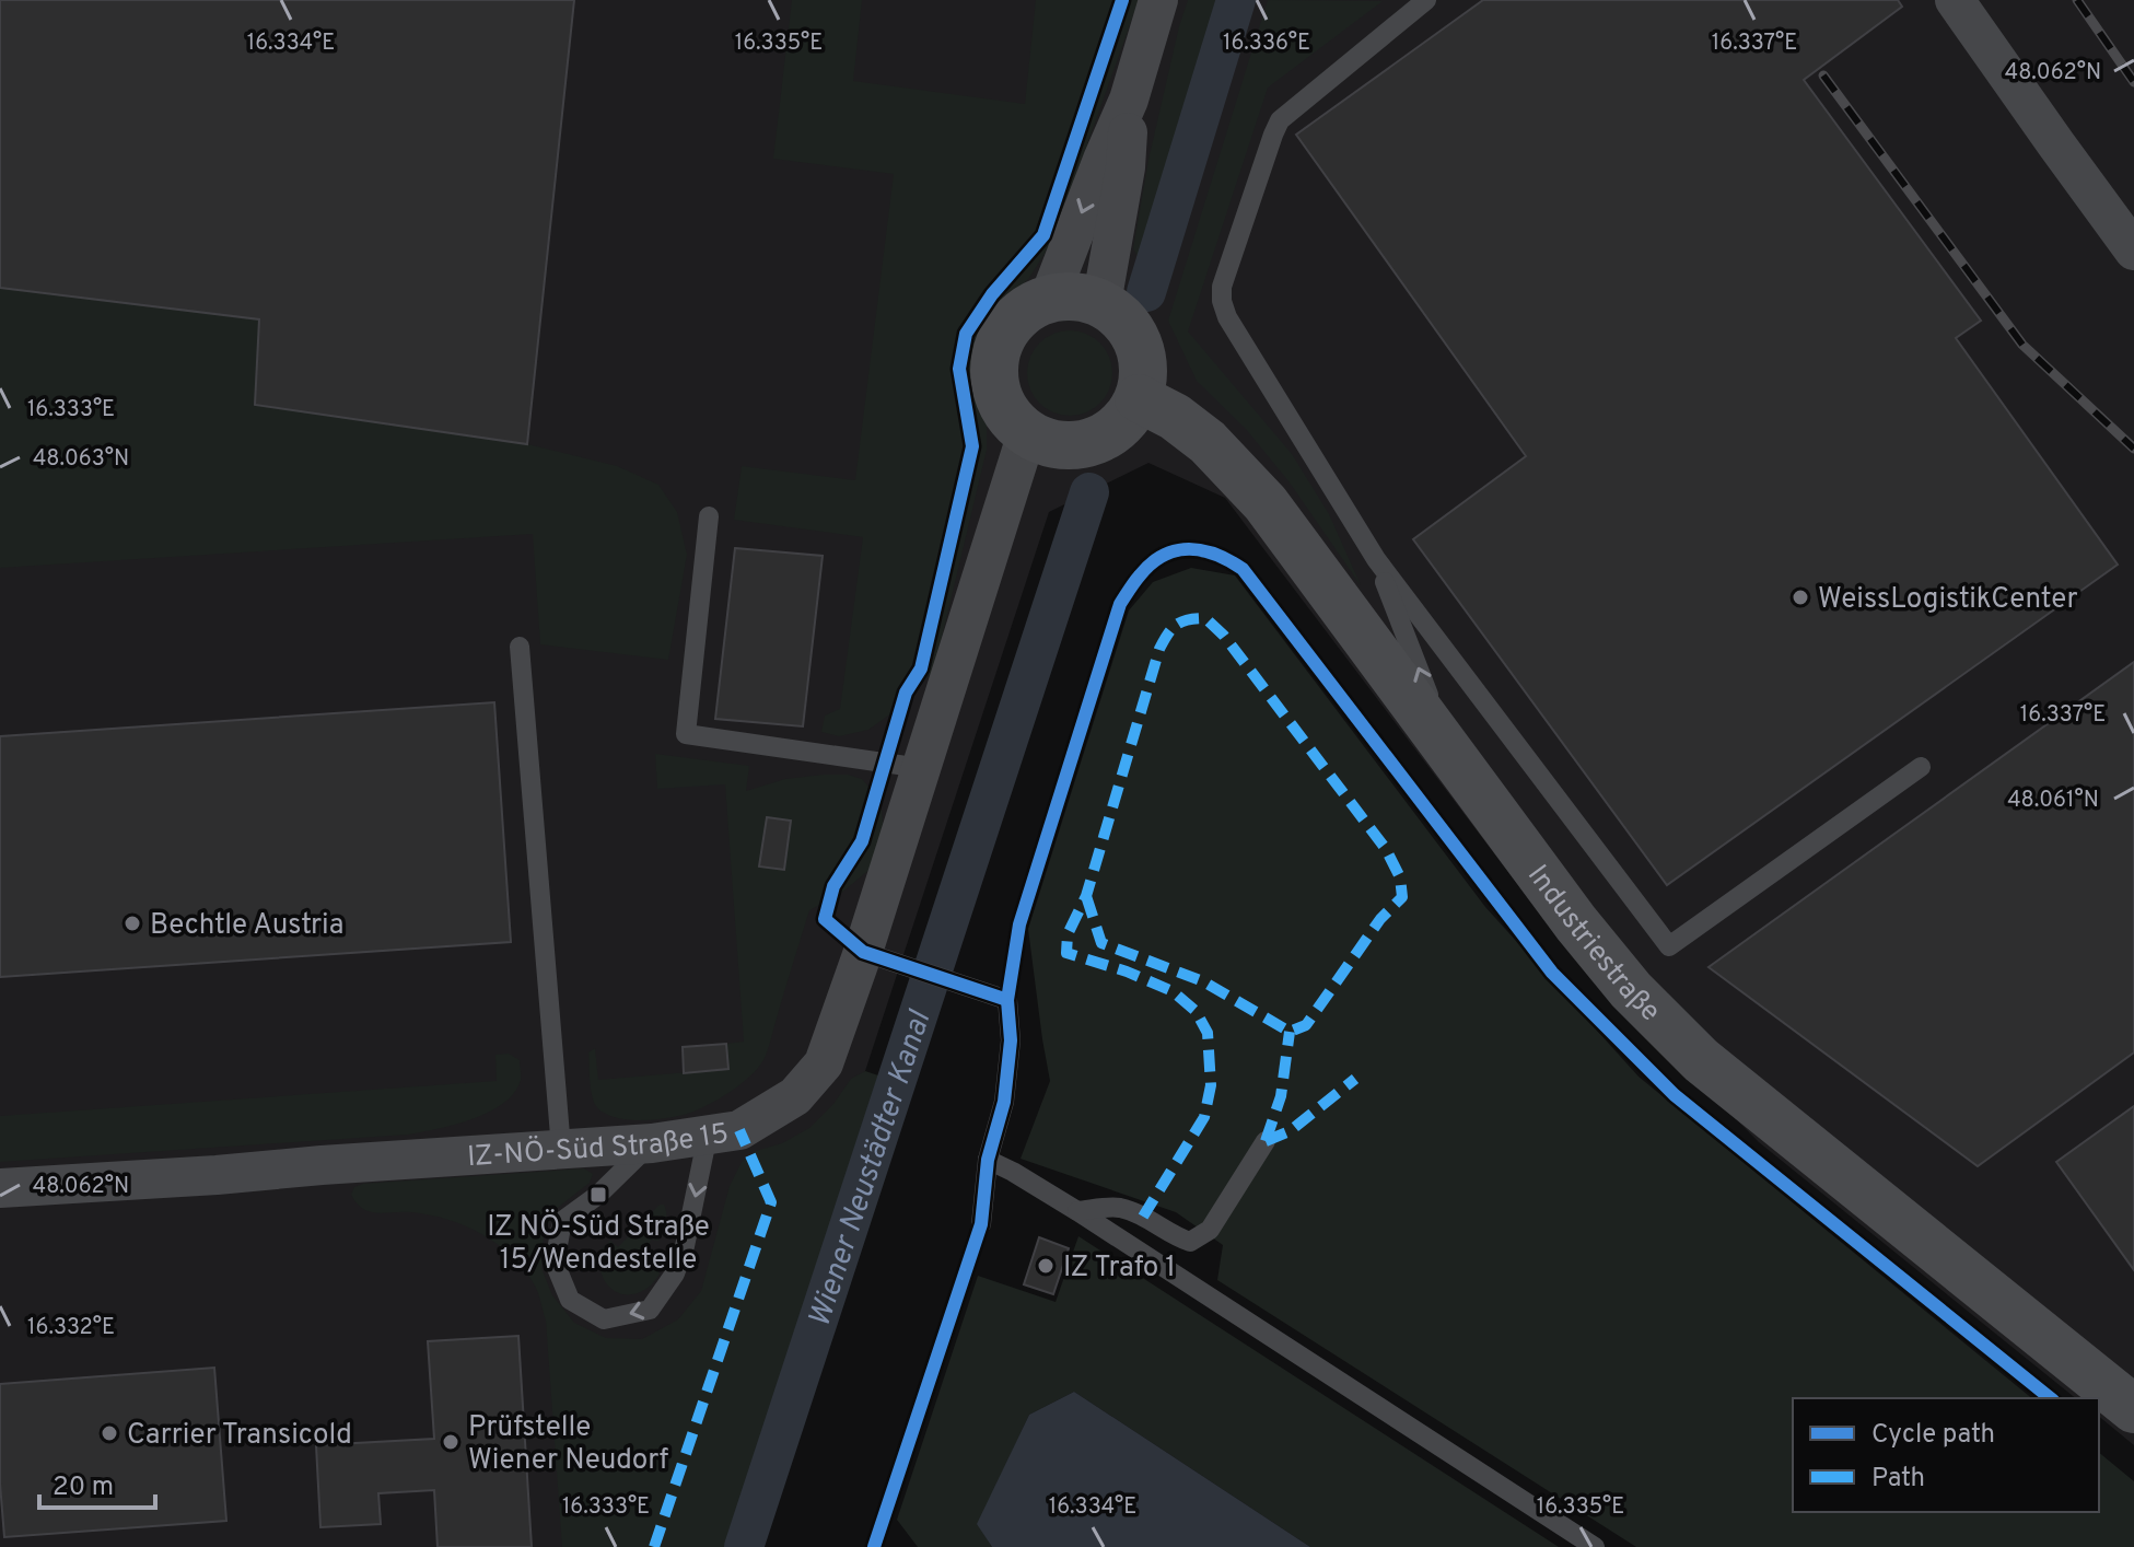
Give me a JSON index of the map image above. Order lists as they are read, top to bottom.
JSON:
{
  "streets": {
    "street": ["Industriestraße", "IZ-NÖ-Süd Straße 15"]
  },
  "crossings": [
    ["Industriestraße", "IZ-NÖ-Süd Straße 15"]
  ],
  "water": ["Wiener Neustädter Kanal"],
  "places": {
    "other": [
      "WeissLogistikCenter",
      "Bechtle Austria",
      "IZ Trafo 1",
      "Carrier Transicold",
      "Prüfstelle Wiener Neudorf"
    ],
    "transit": ["IZ NÖ-Süd Straße 15/Wendestelle"]
  },
  "legend": ["Cycle path", "Path"],
  "scale_bar": "20 m",
  "coordinates": [
    "16.334°E",
    "16.335°E",
    "16.336°E",
    "16.337°E",
    "48.062°N",
    "16.333°E",
    "48.063°N",
    "48.061°N",
    "16.332°E"
  ]
}
